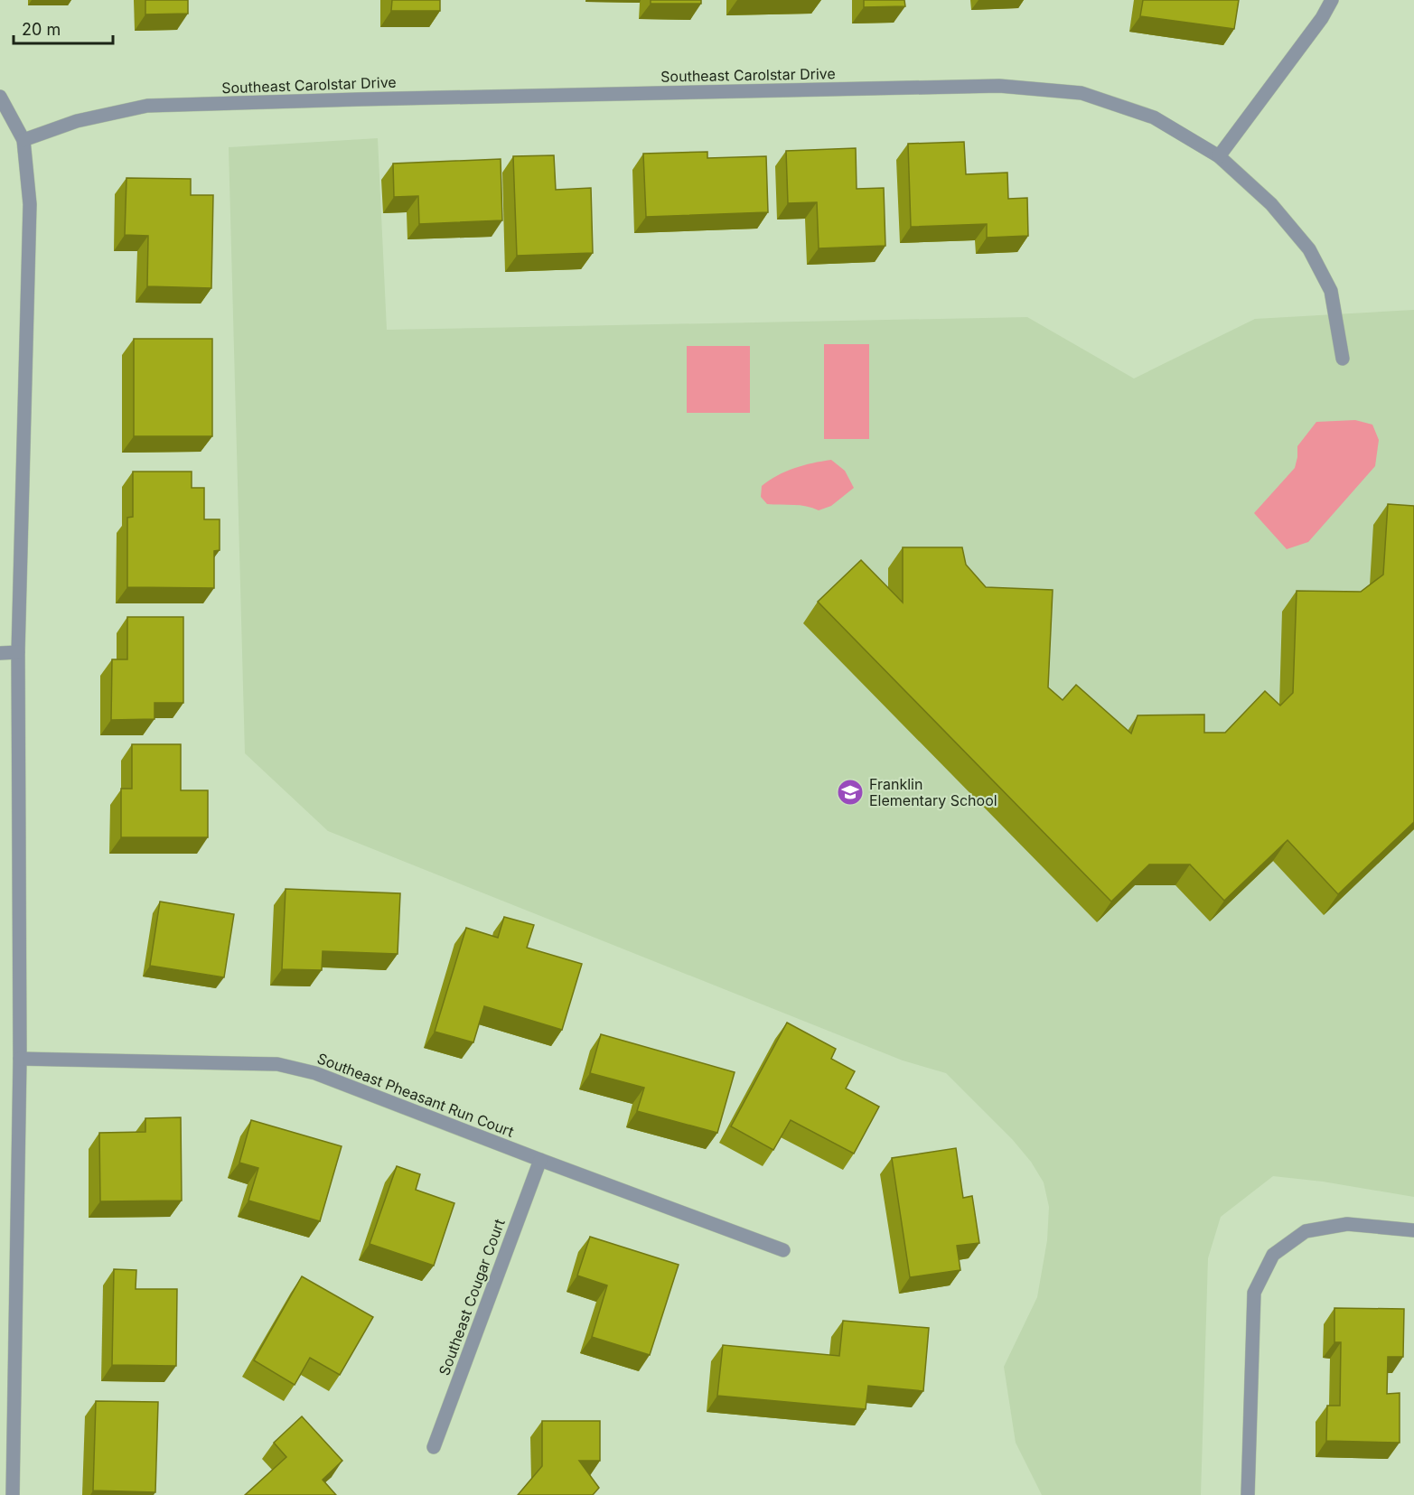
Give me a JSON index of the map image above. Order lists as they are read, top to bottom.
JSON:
{
  "streets": {
    "street": ["Southeast Carolstar Drive", "Southeast Pheasant Run Court", "Southeast Cougar Court"]
  },
  "crossings": [
    ["Southeast Pheasant Run Court", "Southeast Cougar Court"]
  ],
  "places": {
    "school or university": ["Franklin Elementary School"]
  },
  "scale_bar": "20 m"
}
